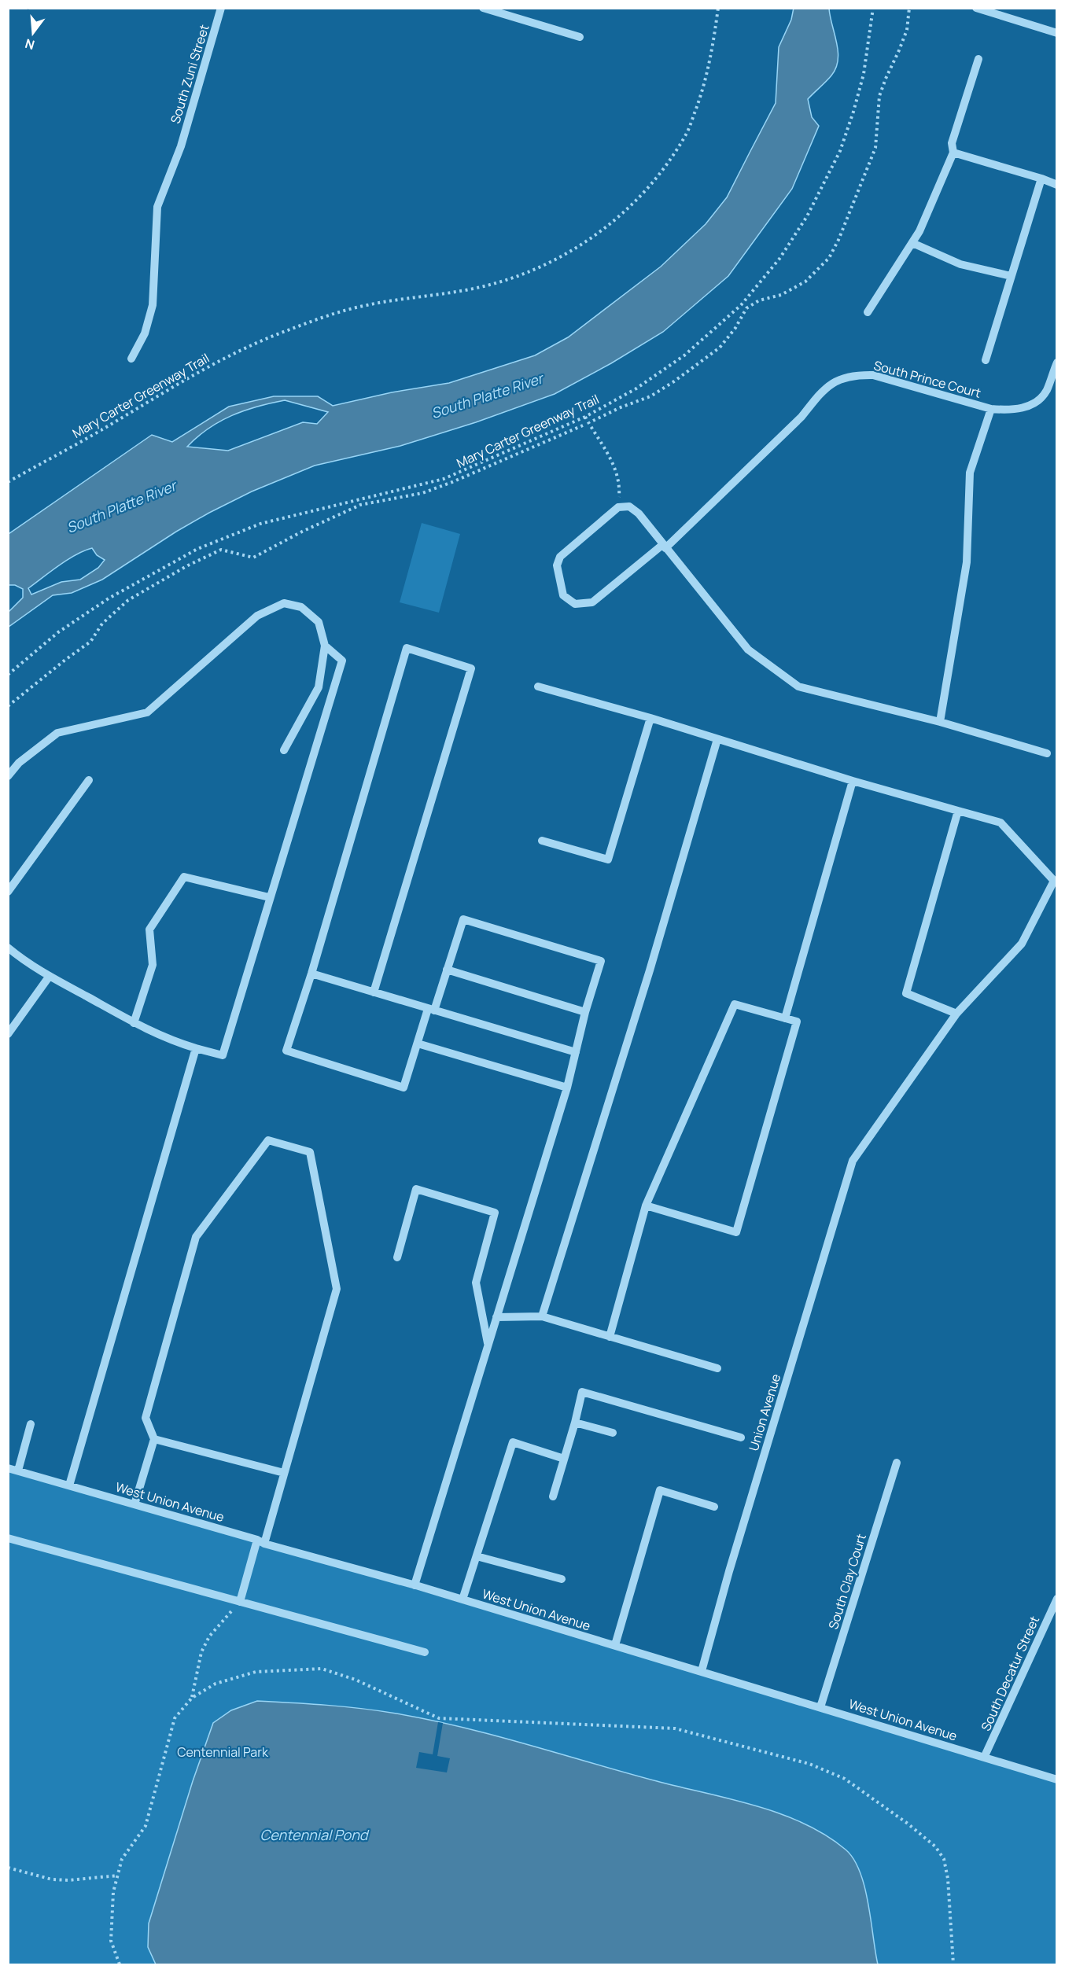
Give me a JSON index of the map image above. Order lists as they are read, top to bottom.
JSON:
{
  "streets": {
    "street": [
      "South Zuni Street",
      "South Prince Court",
      "Union Avenue",
      "West Union Avenue",
      "South Clay Court",
      "South Decatur Street"
    ],
    "path": ["Mary Carter Greenway Trail"]
  },
  "crossings": [
    ["Union Avenue", "West Union Avenue"],
    ["West Union Avenue", "South Clay Court"],
    ["West Union Avenue", "South Decatur Street"]
  ],
  "water": ["South Platte River", "Centennial Pond"],
  "parks": ["Centennial Park"],
  "north": "bottom"
}
